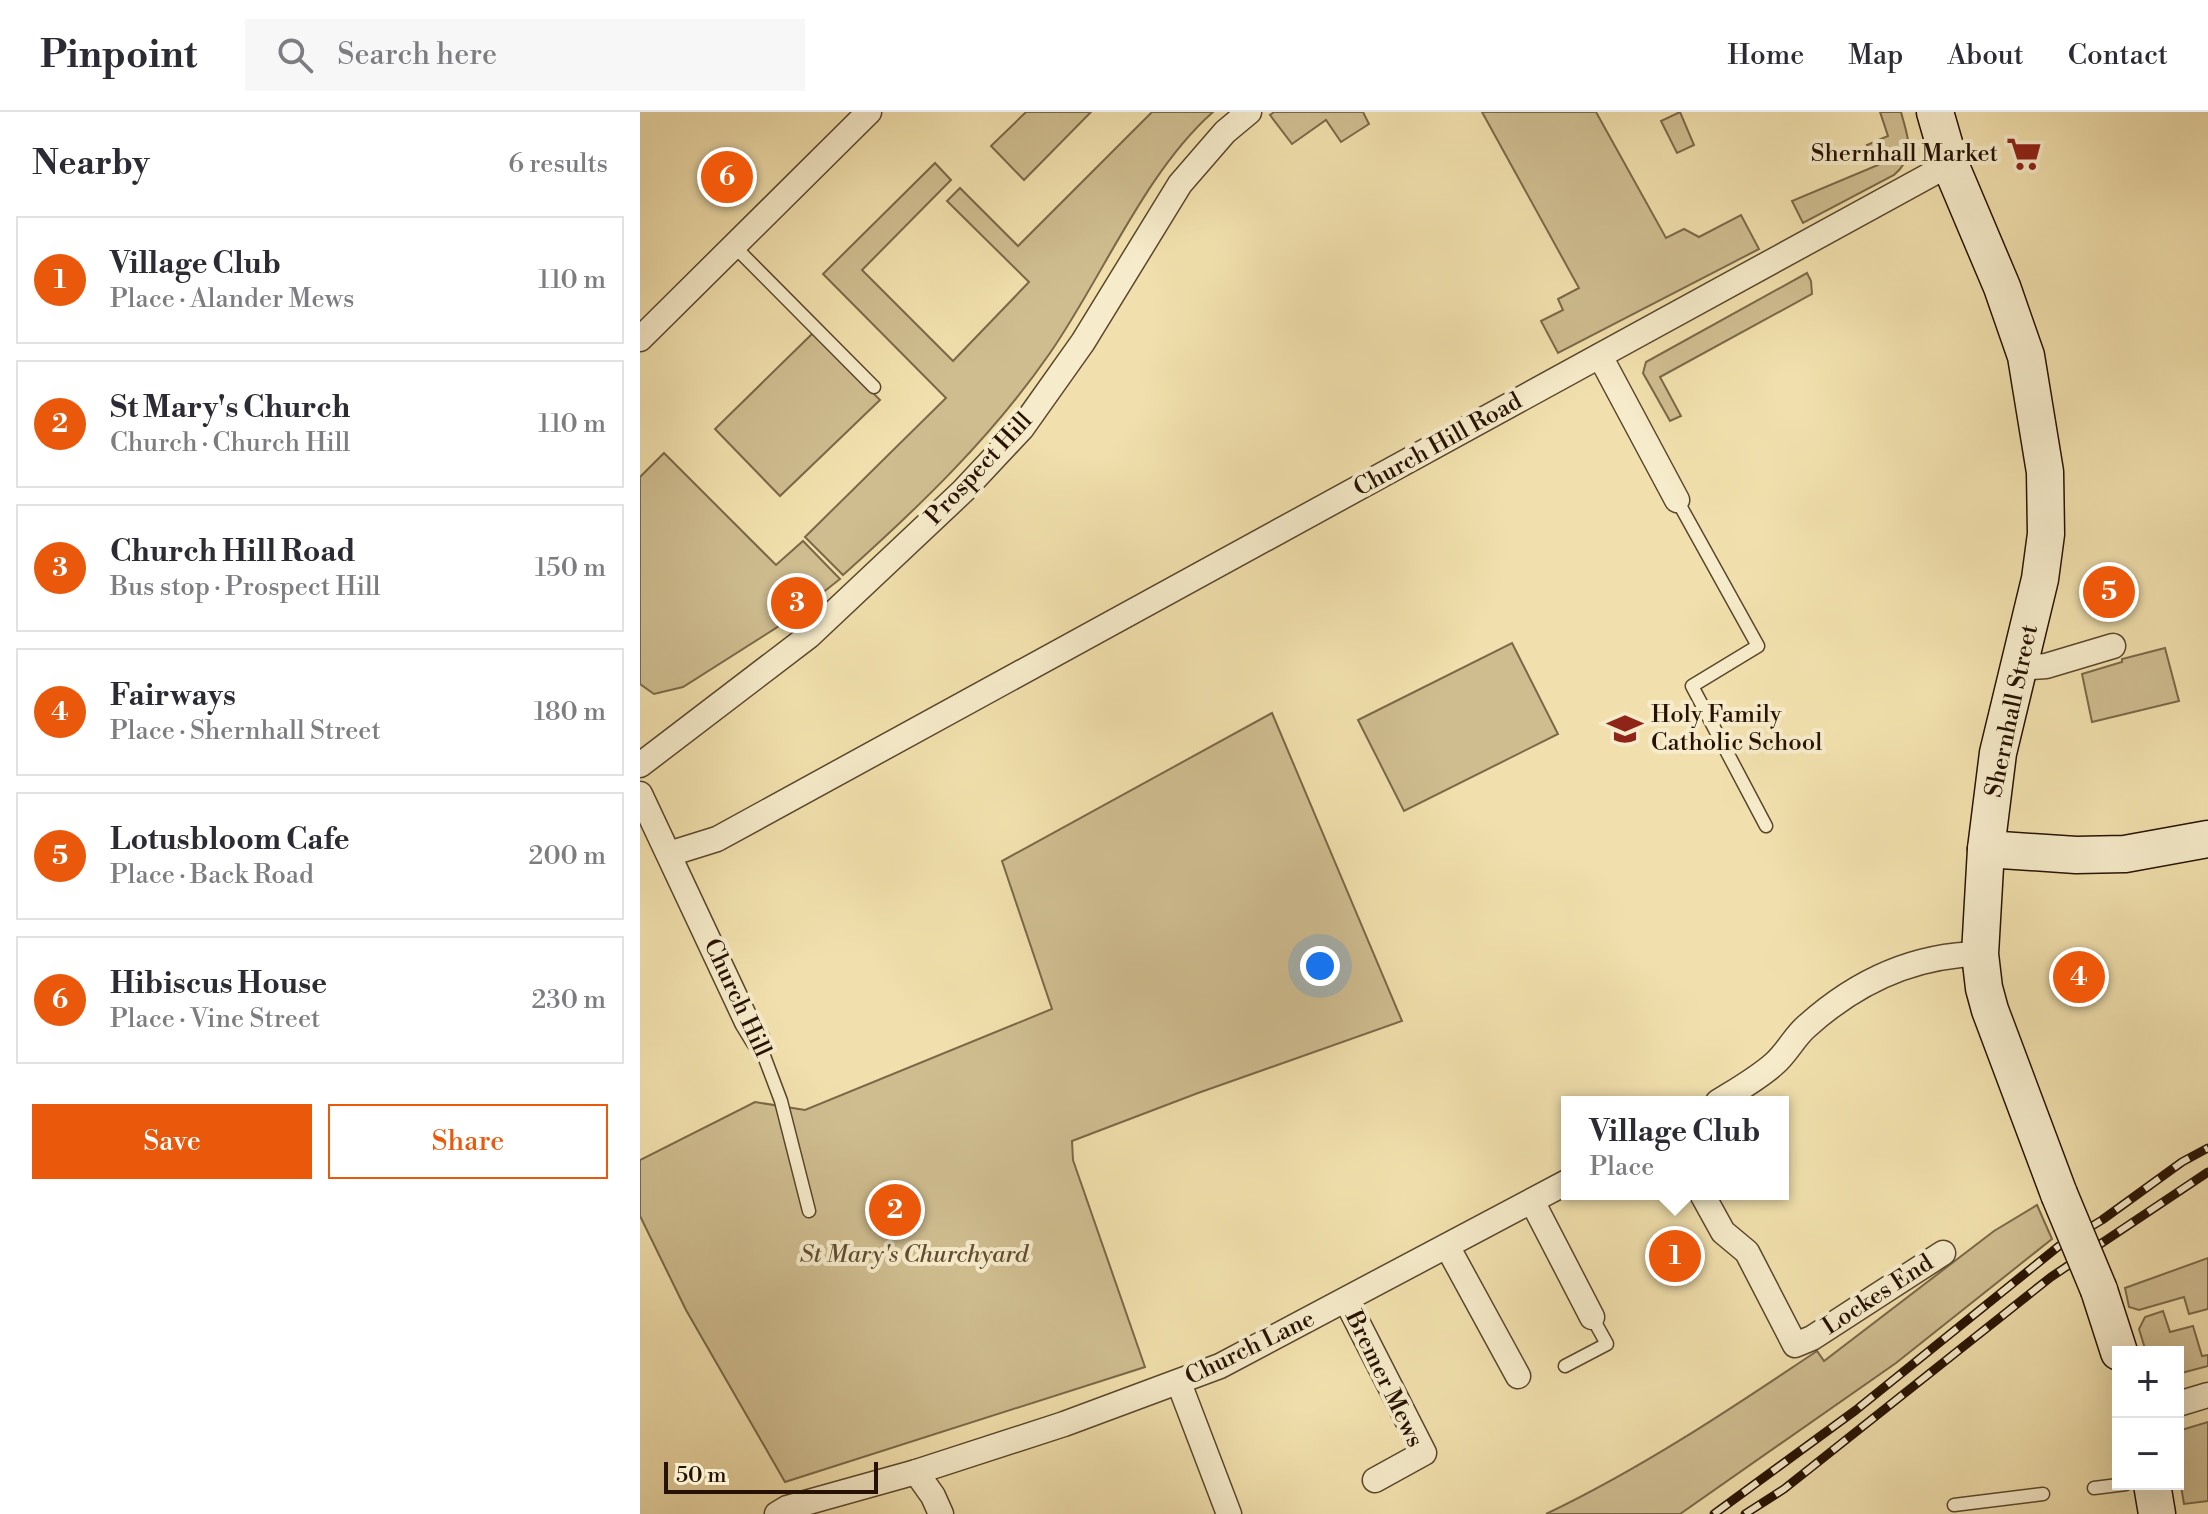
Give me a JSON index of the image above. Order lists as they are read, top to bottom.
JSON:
{
  "streets": {
    "street": [
      "Church Hill Road",
      "Prospect Hill",
      "Shernhall Street",
      "Church Hill",
      "Lockes End",
      "Church Lane",
      "Bremer Mews"
    ]
  },
  "crossings": [
    ["Church Hill Road", "Shernhall Street"],
    ["Church Hill Road", "Church Hill"],
    ["Church Lane", "Bremer Mews"]
  ],
  "parks": ["St Mary's Churchyard"],
  "places": {
    "supermarket": ["Shernhall Market"],
    "school or university": ["Holy Family Catholic School"]
  },
  "scale_bar": "50 m",
  "page": {
    "header": "Pinpoint",
    "search": "Search here",
    "nav": [
      "Home",
      "Map",
      "About",
      "Contact"
    ],
    "heading": ["Nearby", "6 results"],
    "pins": [
      "6",
      "5",
      "3",
      "4",
      "2",
      "1"
    ],
    "list": [
      {
        "mark": "1",
        "name": "Village Club",
        "note": "Place · Alander Mews",
        "value": "110 m"
      },
      {
        "mark": "2",
        "name": "St Mary's Church",
        "note": "Church · Church Hill",
        "value": "110 m"
      },
      {
        "mark": "3",
        "name": "Church Hill Road",
        "note": "Bus stop · Prospect Hill",
        "value": "150 m"
      },
      {
        "mark": "4",
        "name": "Fairways",
        "note": "Place · Shernhall Street",
        "value": "180 m"
      },
      {
        "mark": "5",
        "name": "Lotusbloom Cafe",
        "note": "Place · Back Road",
        "value": "200 m"
      },
      {
        "mark": "6",
        "name": "Hibiscus House",
        "note": "Place · Vine Street",
        "value": "230 m"
      }
    ],
    "buttons": ["Save", "Share"],
    "popup": ["Village Club", "Place"],
    "map_buttons": ["+", "−"],
    "scale": "50 m"
  }
}
